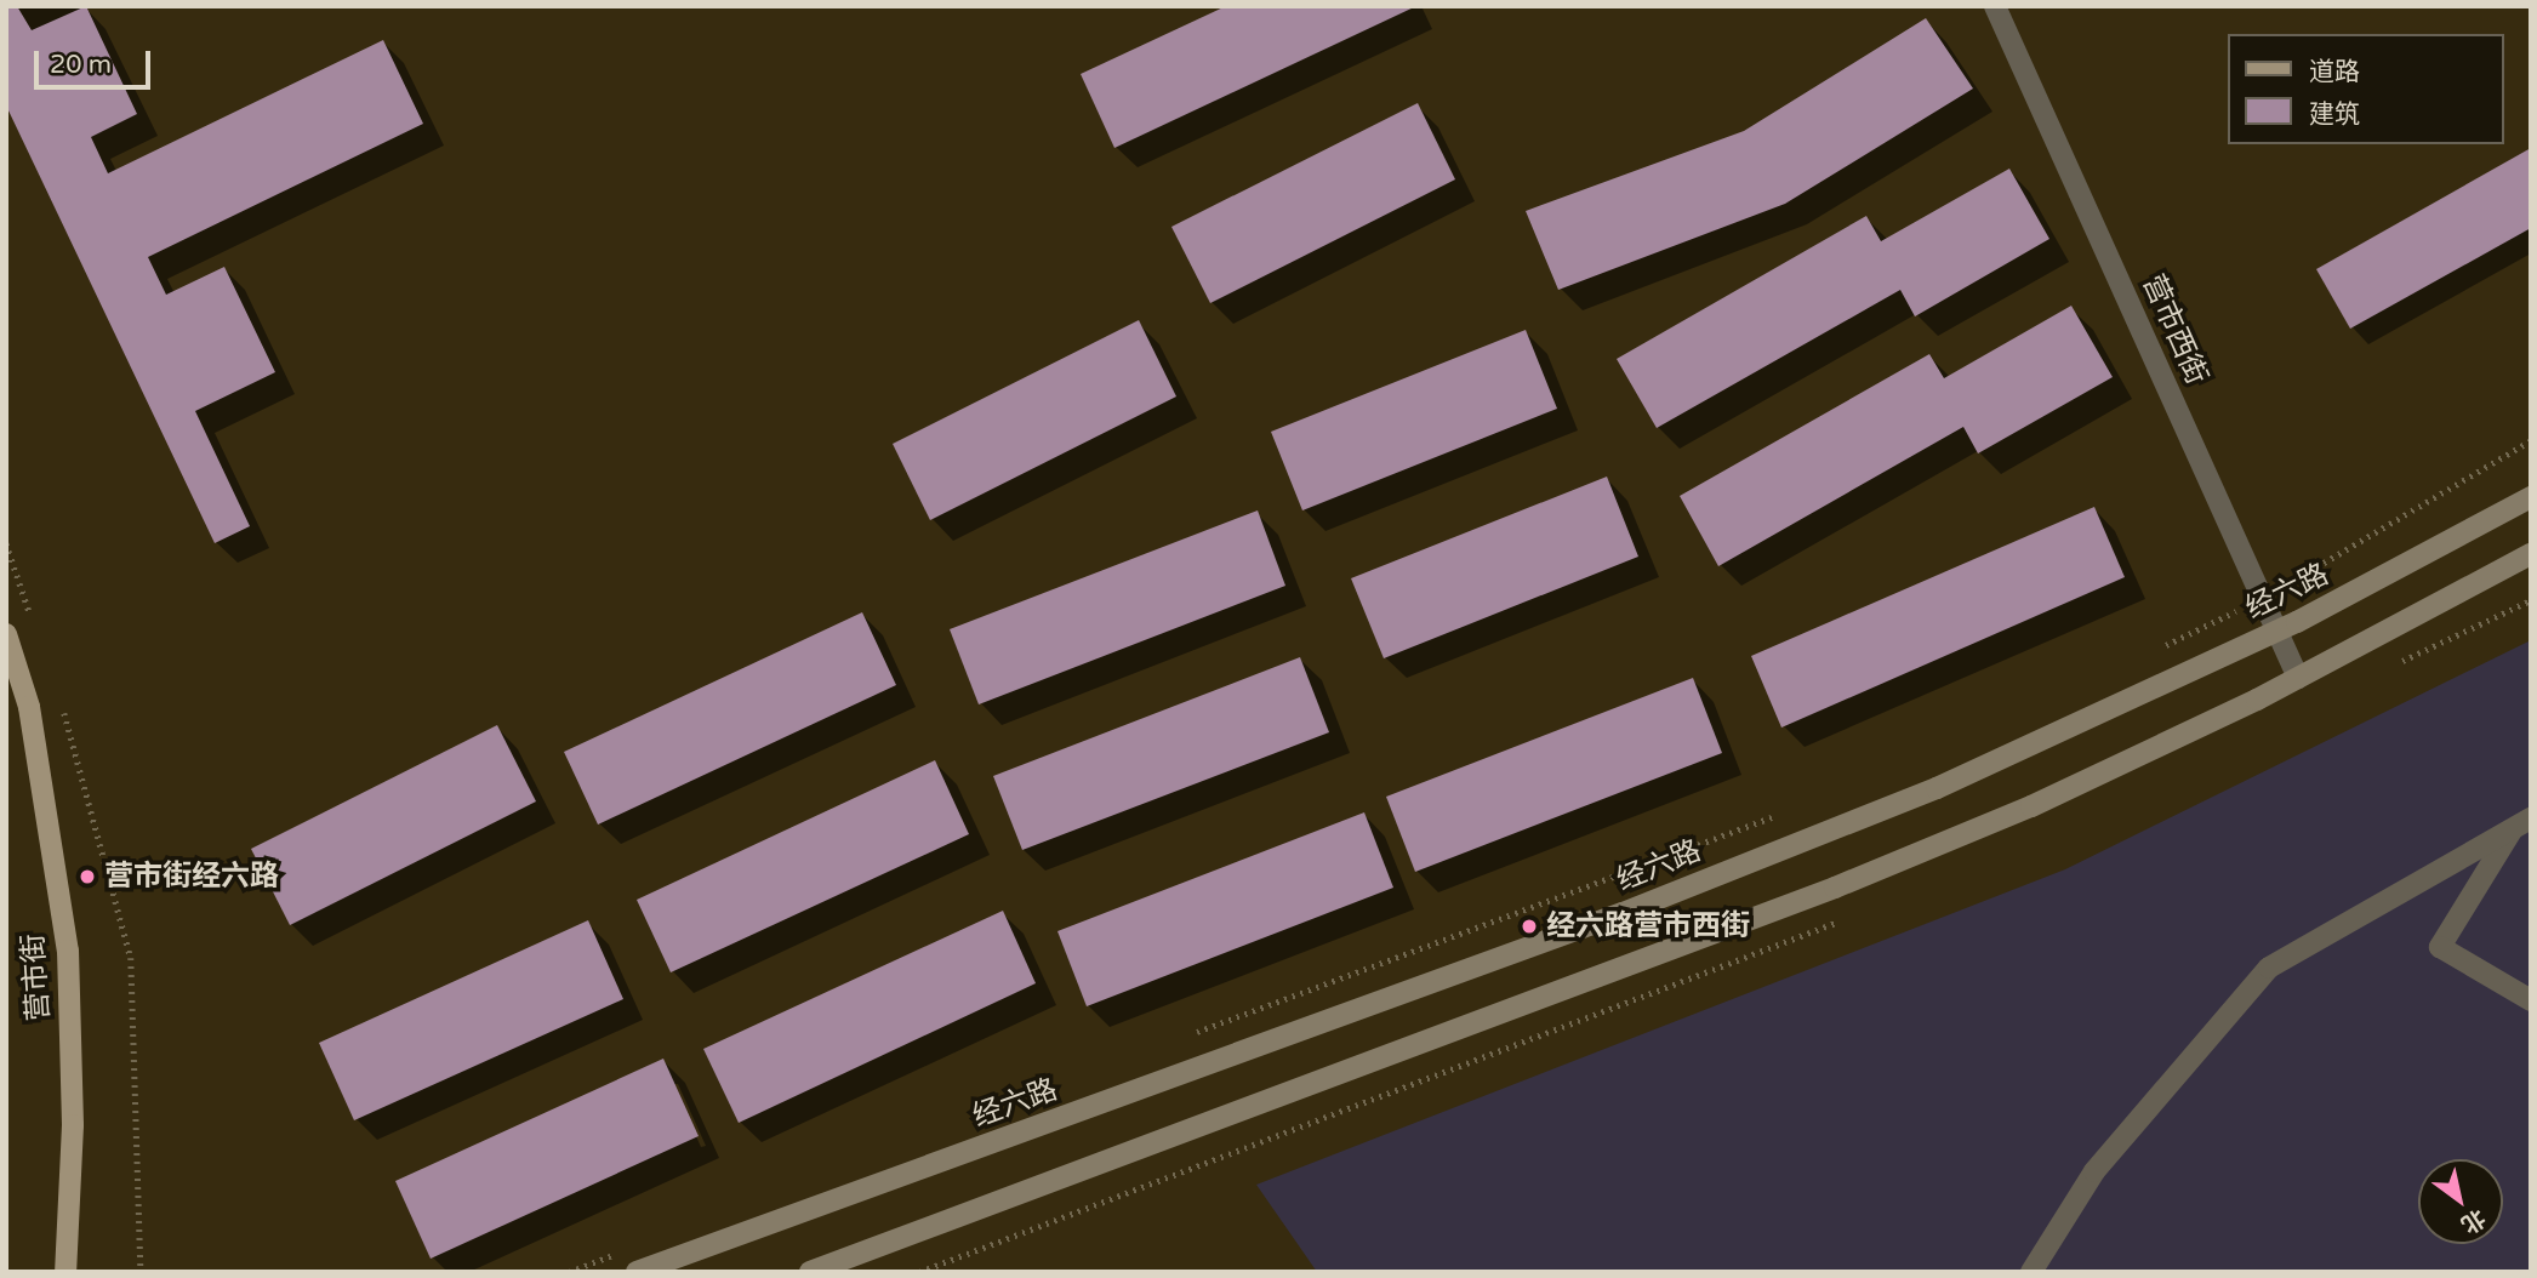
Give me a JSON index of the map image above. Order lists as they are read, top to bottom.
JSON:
{
  "streets": {
    "main road": ["经六路", "营市街"],
    "street": ["营市西街"]
  },
  "crossings": [
    ["营市西街", "经六路"]
  ],
  "places": ["营市街经六路", "经六路营市西街"],
  "legend": ["道路", "建筑"],
  "scale_bar": "20 m",
  "north": "bottom right"
}
